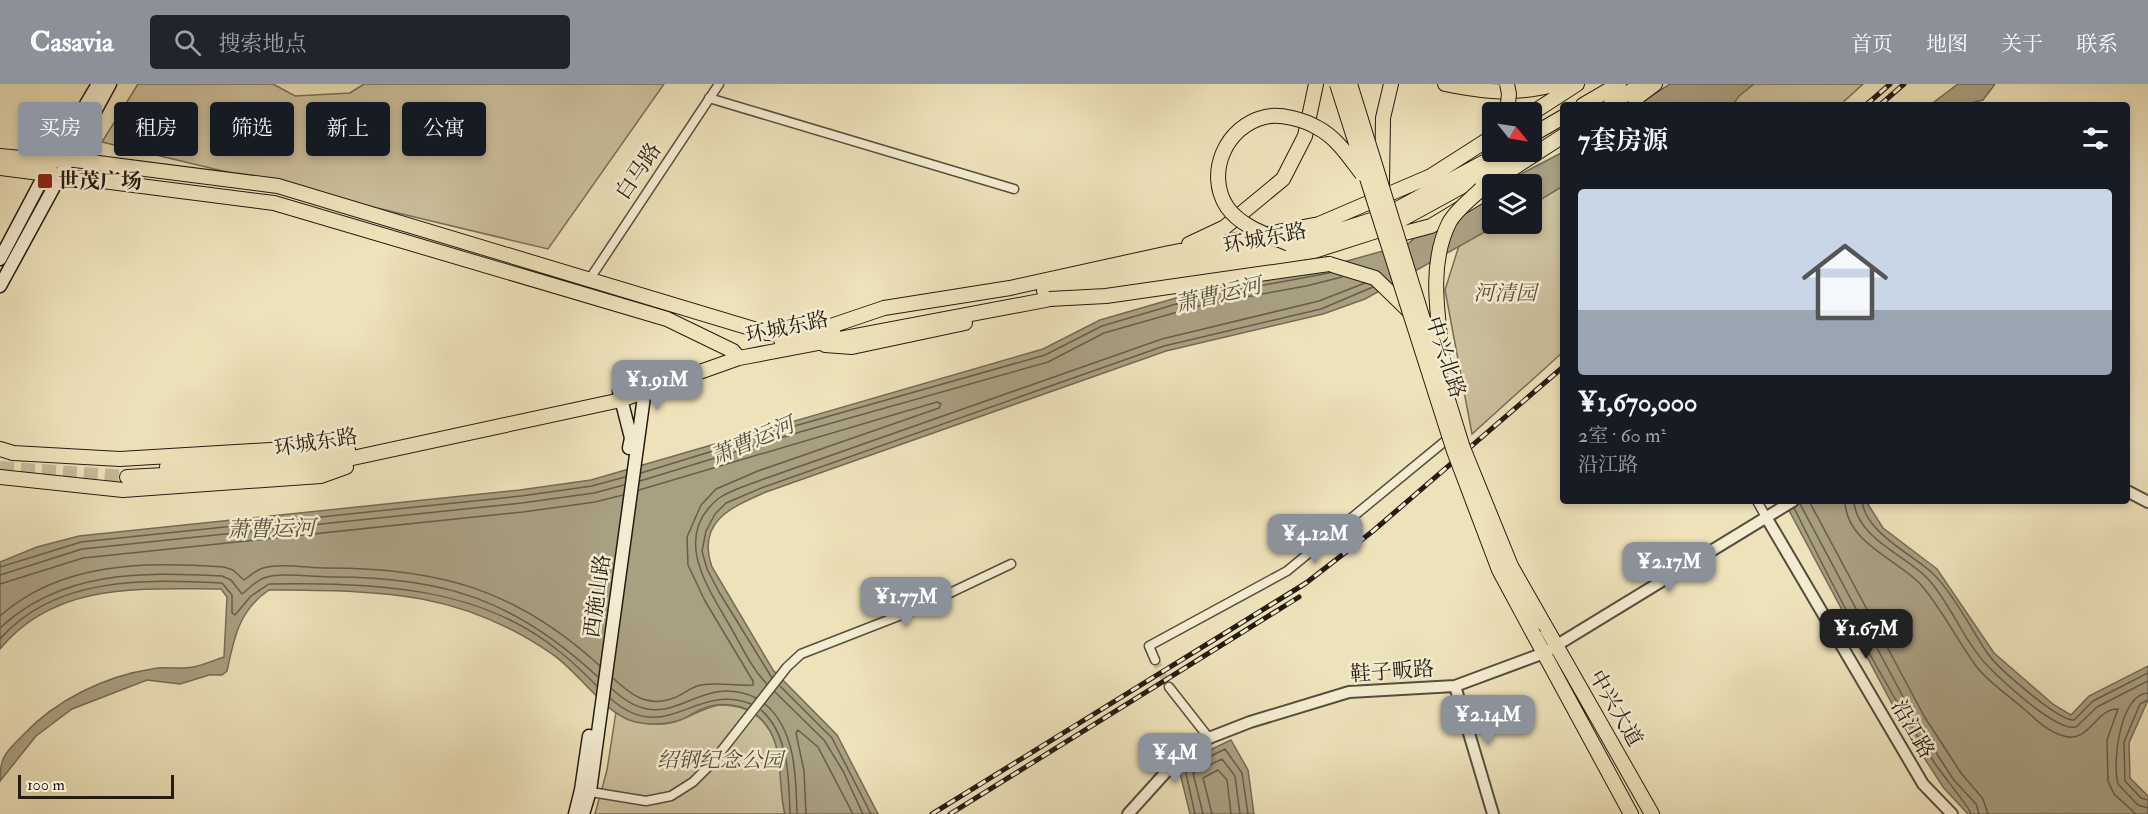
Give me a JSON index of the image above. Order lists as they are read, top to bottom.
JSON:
{
  "streets": {
    "main road": [
      "环城东路",
      "中兴北路",
      "西施山路",
      "中兴大道"
    ],
    "street": ["白马路", "鞋子畈路", "沿江路"]
  },
  "crossings": [
    ["环城东路", "西施山路"],
    ["中兴北路", "中兴大道"],
    ["鞋子畈路", "中兴大道"],
    ["鞋子畈路", "沿江路"]
  ],
  "water": ["萧曹运河"],
  "parks": ["河清园", "绍钢纪念公园"],
  "places": {
    "transit": ["世茂广场"]
  },
  "scale_bar": "100 m",
  "north": "bottom right",
  "page": {
    "header": "Casavia",
    "search": "搜索地点",
    "nav": [
      "首页",
      "地图",
      "关于",
      "联系"
    ],
    "chip": [
      "买房",
      "租房",
      "筛选",
      "新上",
      "公寓"
    ],
    "heading": "7套房源",
    "list": [
      {
        "name": "¥1,670,000",
        "note": "2室 · 60 m² · 沿江路"
      }
    ],
    "price": [
      "¥1.91M",
      "¥4.12M",
      "¥2.17M",
      "¥1.77M",
      "¥1.67M",
      "¥2.14M",
      "¥4M"
    ],
    "scale": "100 m"
  }
}
